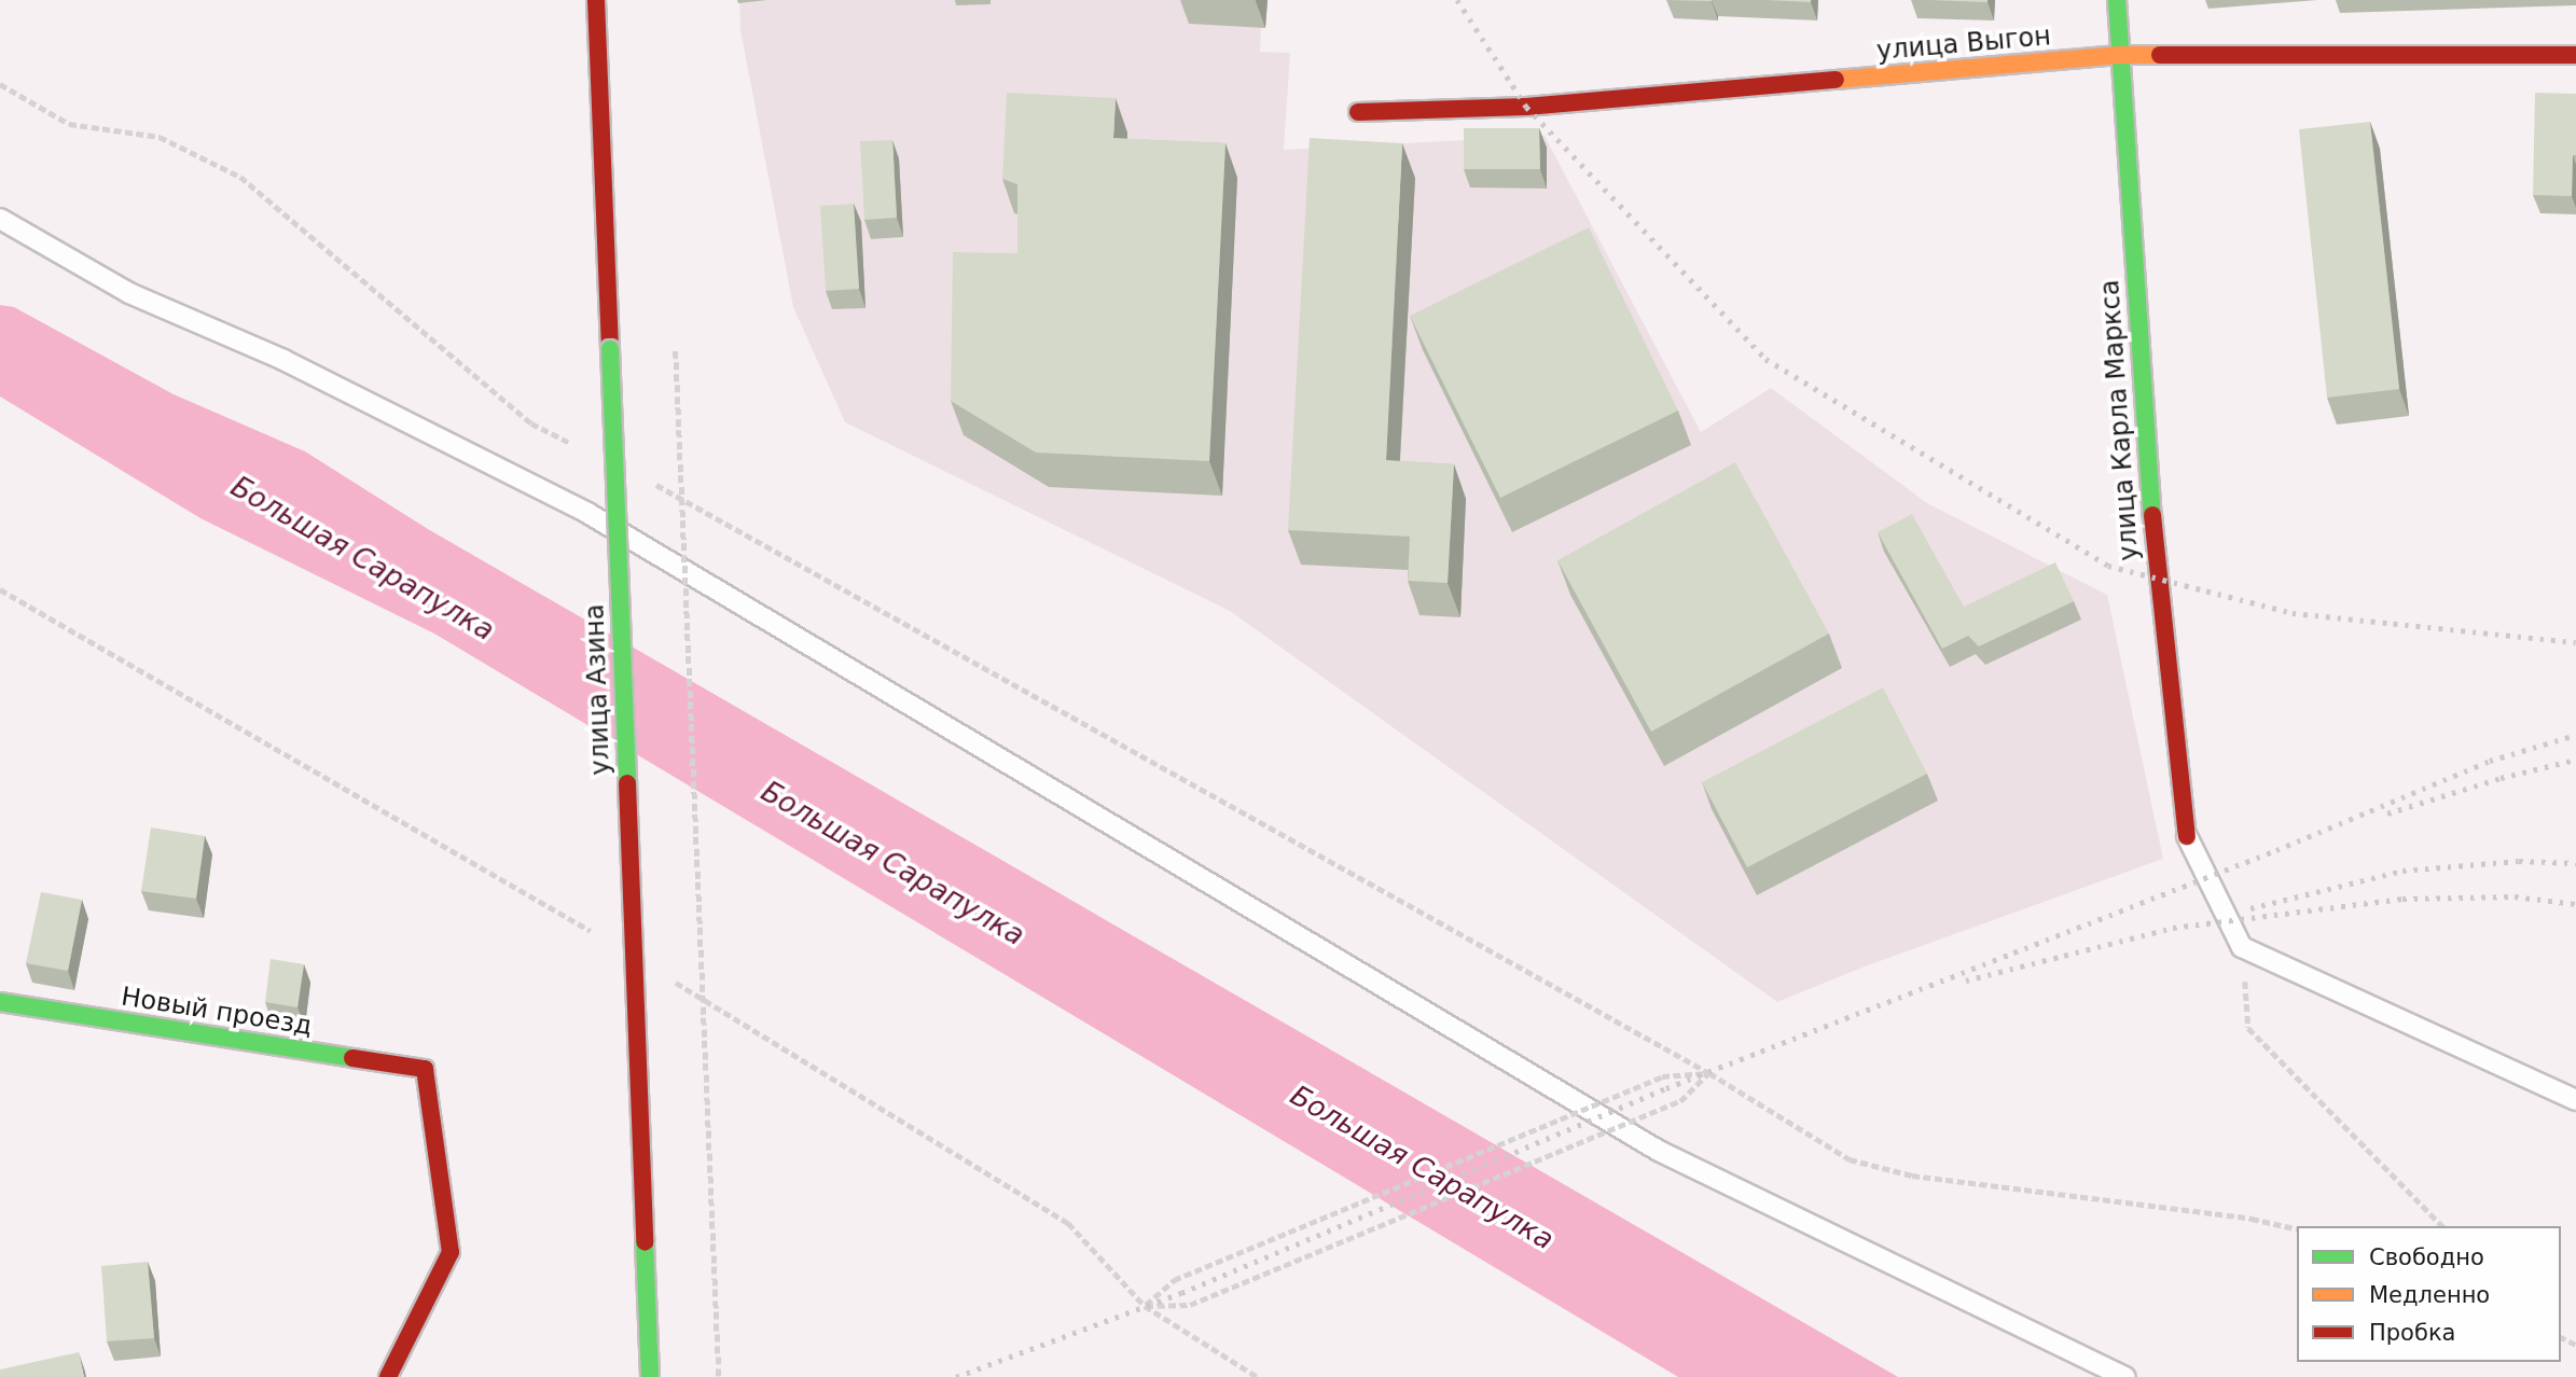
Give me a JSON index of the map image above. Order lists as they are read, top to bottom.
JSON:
{
  "streets": {
    "street": [
      "улица Выгон",
      "улица Карла Маркса",
      "улица Азина",
      "Новый проезд"
    ]
  },
  "crossings": [
    ["улица Выгон", "улица Карла Маркса"]
  ],
  "water": ["Большая Сарапулка"],
  "legend": ["Свободно", "Медленно", "Пробка"]
}
